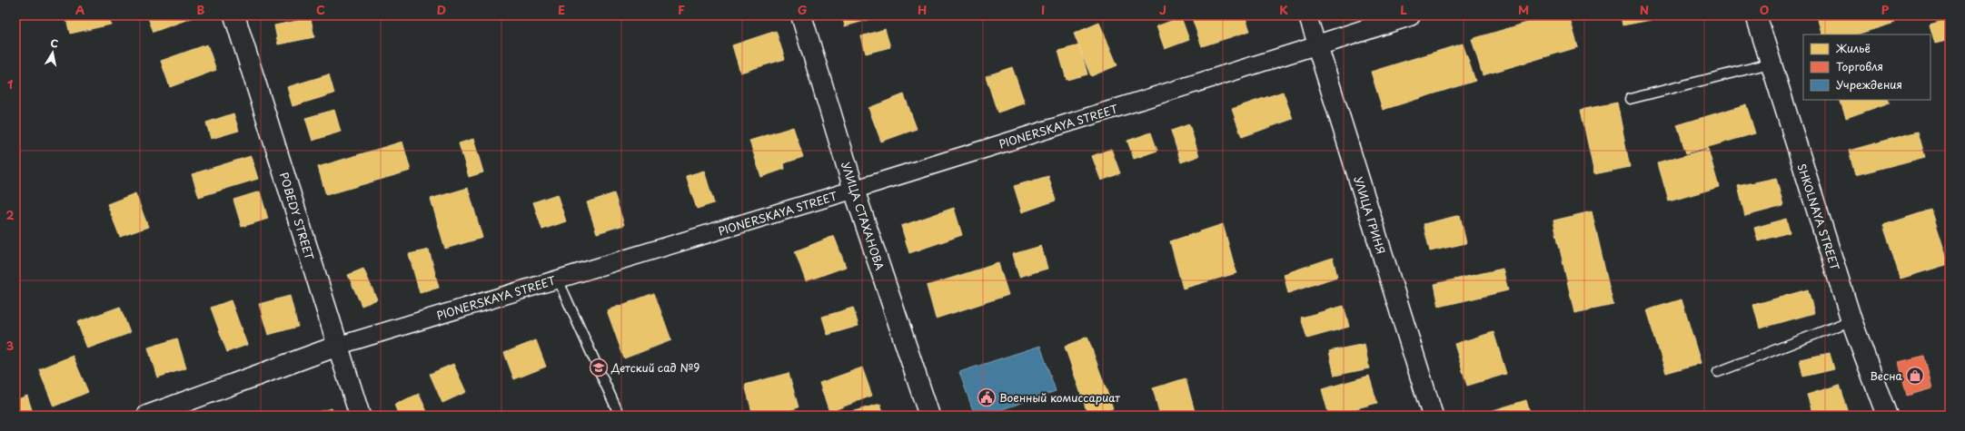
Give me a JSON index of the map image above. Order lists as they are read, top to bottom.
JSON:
{
  "streets": {
    "street": [
      "PIONERSKAYA STREET",
      "УЛИЦА ГРИНЯ",
      "POBEDY STREET",
      "УЛИЦА СТАХАНОВА",
      "SHKOLNAYA STREET"
    ]
  },
  "crossings": [
    ["PIONERSKAYA STREET", "УЛИЦА ГРИНЯ"],
    ["PIONERSKAYA STREET", "POBEDY STREET"],
    ["PIONERSKAYA STREET", "УЛИЦА СТАХАНОВА"]
  ],
  "places": {
    "school or university": ["Детский сад №9"],
    "shop": ["Весна"],
    "public building": ["Военный комиссариат"]
  },
  "legend": ["Жильё", "Торговля", "Учреждения"],
  "north": "top",
  "grid": {
    "columns": [
      "A",
      "B",
      "C",
      "D",
      "E",
      "F",
      "G",
      "H",
      "I",
      "J",
      "K",
      "L",
      "M",
      "N",
      "O",
      "P"
    ],
    "rows": ["1", "2", "3"]
  }
}
